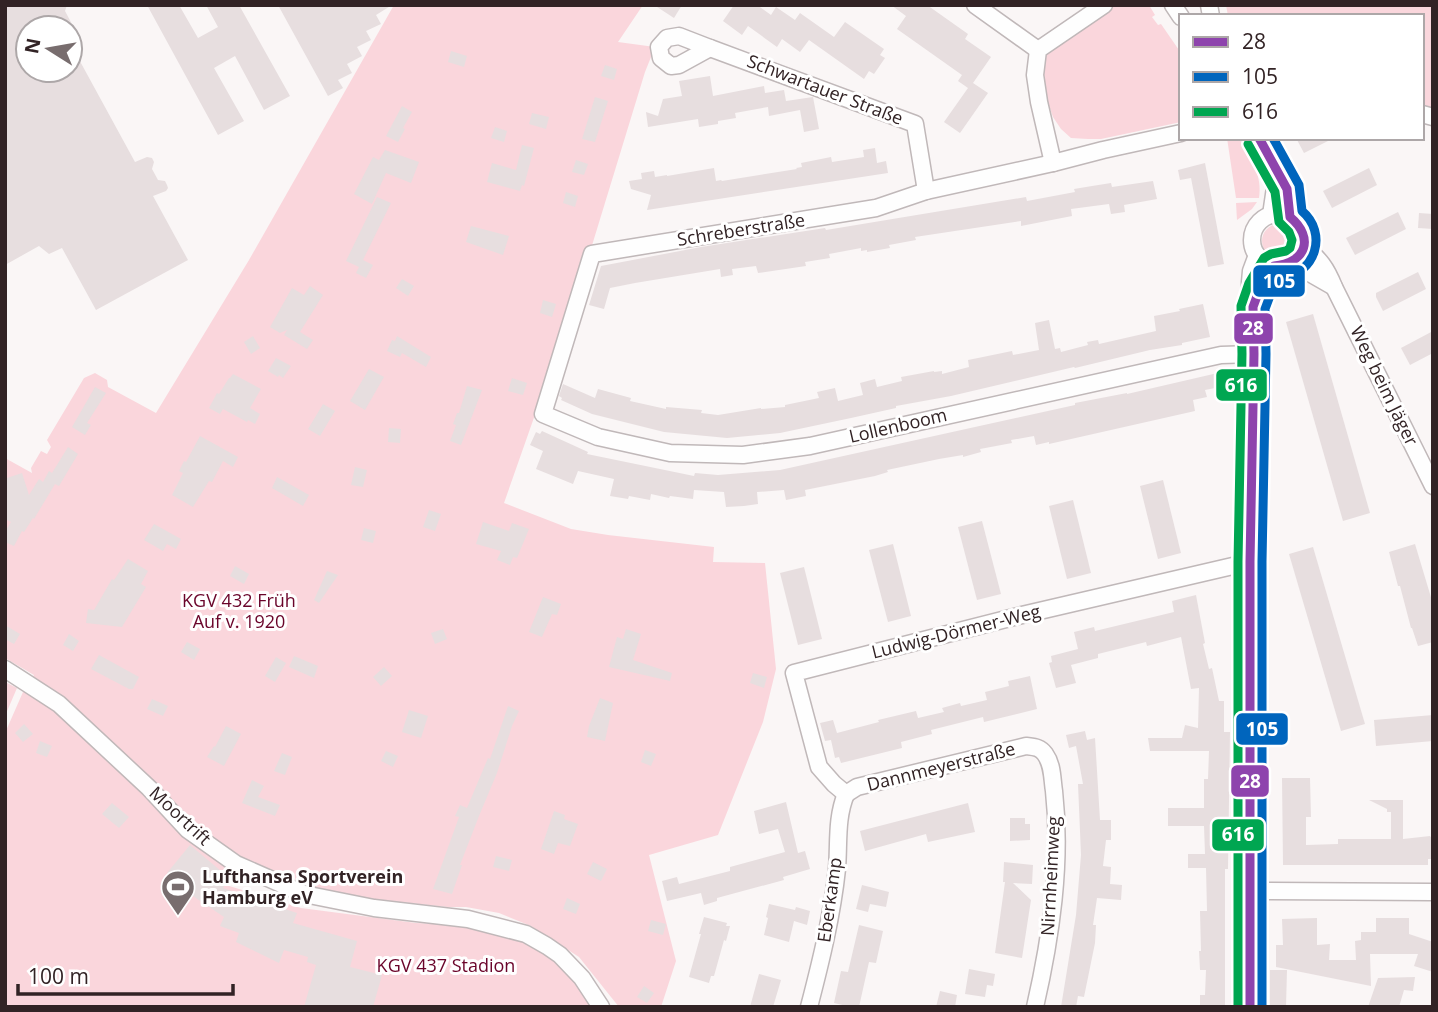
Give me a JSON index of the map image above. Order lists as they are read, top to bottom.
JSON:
{
  "streets": {
    "street": [
      "Schwartauer Straße",
      "Schreberstraße",
      "Weg beim Jäger",
      "Lollenboom",
      "Ludwig-Dörmer-Weg",
      "Dannmeyerstraße",
      "Moortrift",
      "Nirrnheimweg",
      "Eberkamp"
    ]
  },
  "crossings": [
    ["Schwartauer Straße", "Schreberstraße"],
    ["Schreberstraße", "Lollenboom"],
    ["Ludwig-Dörmer-Weg", "Dannmeyerstraße"],
    ["Ludwig-Dörmer-Weg", "Eberkamp"],
    ["Dannmeyerstraße", "Nirrnheimweg"],
    ["Dannmeyerstraße", "Eberkamp"]
  ],
  "parks": ["KGV 432 Früh Auf v. 1920", "KGV 437 Stadion"],
  "places": {
    "sports": ["Lufthansa Sportverein Hamburg eV"]
  },
  "lines": ["transit line 28", "transit line 105", "transit line 616"],
  "legend": ["28", "105", "616"],
  "scale_bar": "100 m",
  "north": "left"
}
